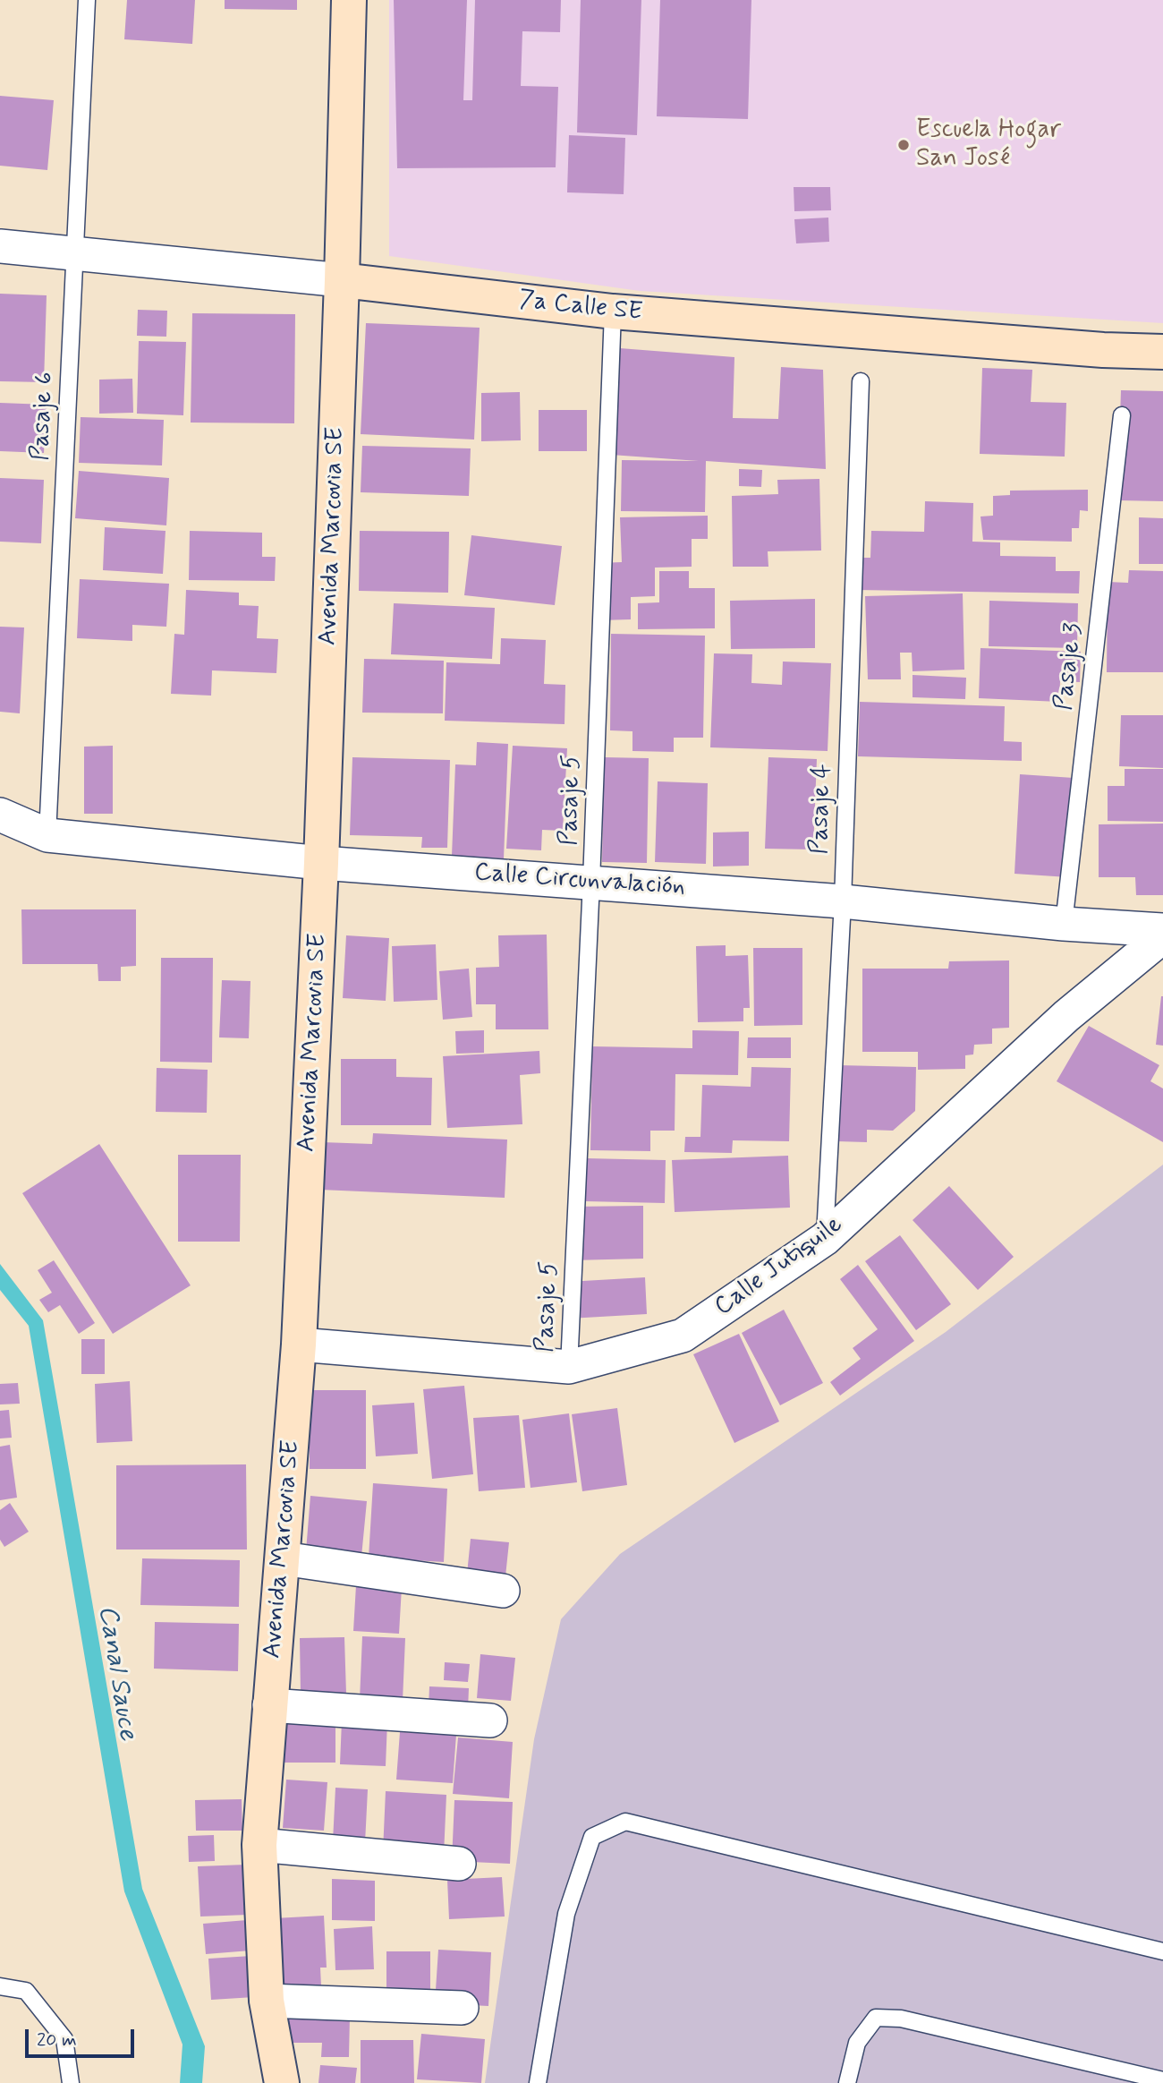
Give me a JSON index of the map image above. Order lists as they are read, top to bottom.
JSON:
{
  "streets": {
    "street": [
      "7a Calle SE",
      "Avenida Marcovia SE",
      "Calle Circunvalación",
      "Calle Jutiquile"
    ],
    "lane": [
      "Pasaje 6",
      "Pasaje 3",
      "Pasaje 5",
      "Pasaje 4"
    ]
  },
  "crossings": [
    ["7a Calle SE", "Pasaje 6"],
    ["7a Calle SE", "Avenida Marcovia SE"],
    ["7a Calle SE", "Pasaje 5"],
    ["Pasaje 6", "Calle Circunvalación"],
    ["Avenida Marcovia SE", "Calle Circunvalación"],
    ["Avenida Marcovia SE", "Calle Jutiquile"],
    ["Pasaje 3", "Calle Circunvalación"],
    ["Pasaje 5", "Calle Circunvalación"],
    ["Pasaje 5", "Calle Jutiquile"],
    ["Pasaje 4", "Calle Circunvalación"],
    ["Pasaje 4", "Calle Jutiquile"]
  ],
  "water": ["Canal Sauce"],
  "places": ["Escuela Hogar San José"],
  "scale_bar": "20 m"
}
